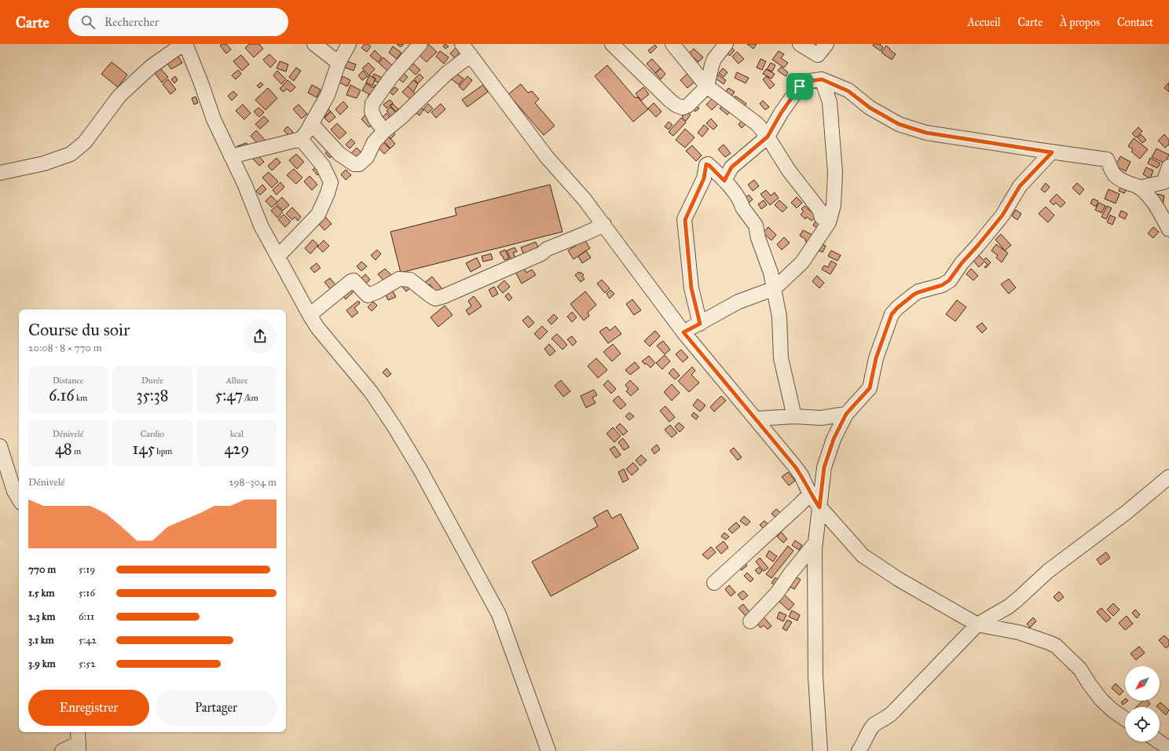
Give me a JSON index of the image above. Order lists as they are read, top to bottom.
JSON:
{
  "north": "bottom left",
  "page": {
    "header": "Carte",
    "search": "Rechercher",
    "nav": [
      "Accueil",
      "Carte",
      "À propos",
      "Contact"
    ],
    "heading": ["Course du soir", "20:08 · 8 × 770 m"],
    "stats": [
      ["Distance", "6.16 km"],
      ["Durée", "35:38"],
      ["Allure", "5:47 /km"],
      ["Dénivelé", "48 m"],
      ["Cardio", "145 bpm"],
      ["kcal", "429"]
    ],
    "chart": ["Dénivelé", "298–304 m"],
    "list": [
      {
        "name": "770 m",
        "note": "5:19"
      },
      {
        "name": "1.5 km",
        "note": "5:16"
      },
      {
        "name": "2.3 km",
        "note": "6:11"
      },
      {
        "name": "3.1 km",
        "note": "5:42"
      },
      {
        "name": "3.9 km",
        "note": "5:52"
      }
    ],
    "buttons": ["Enregistrer", "Partager"]
  }
}
